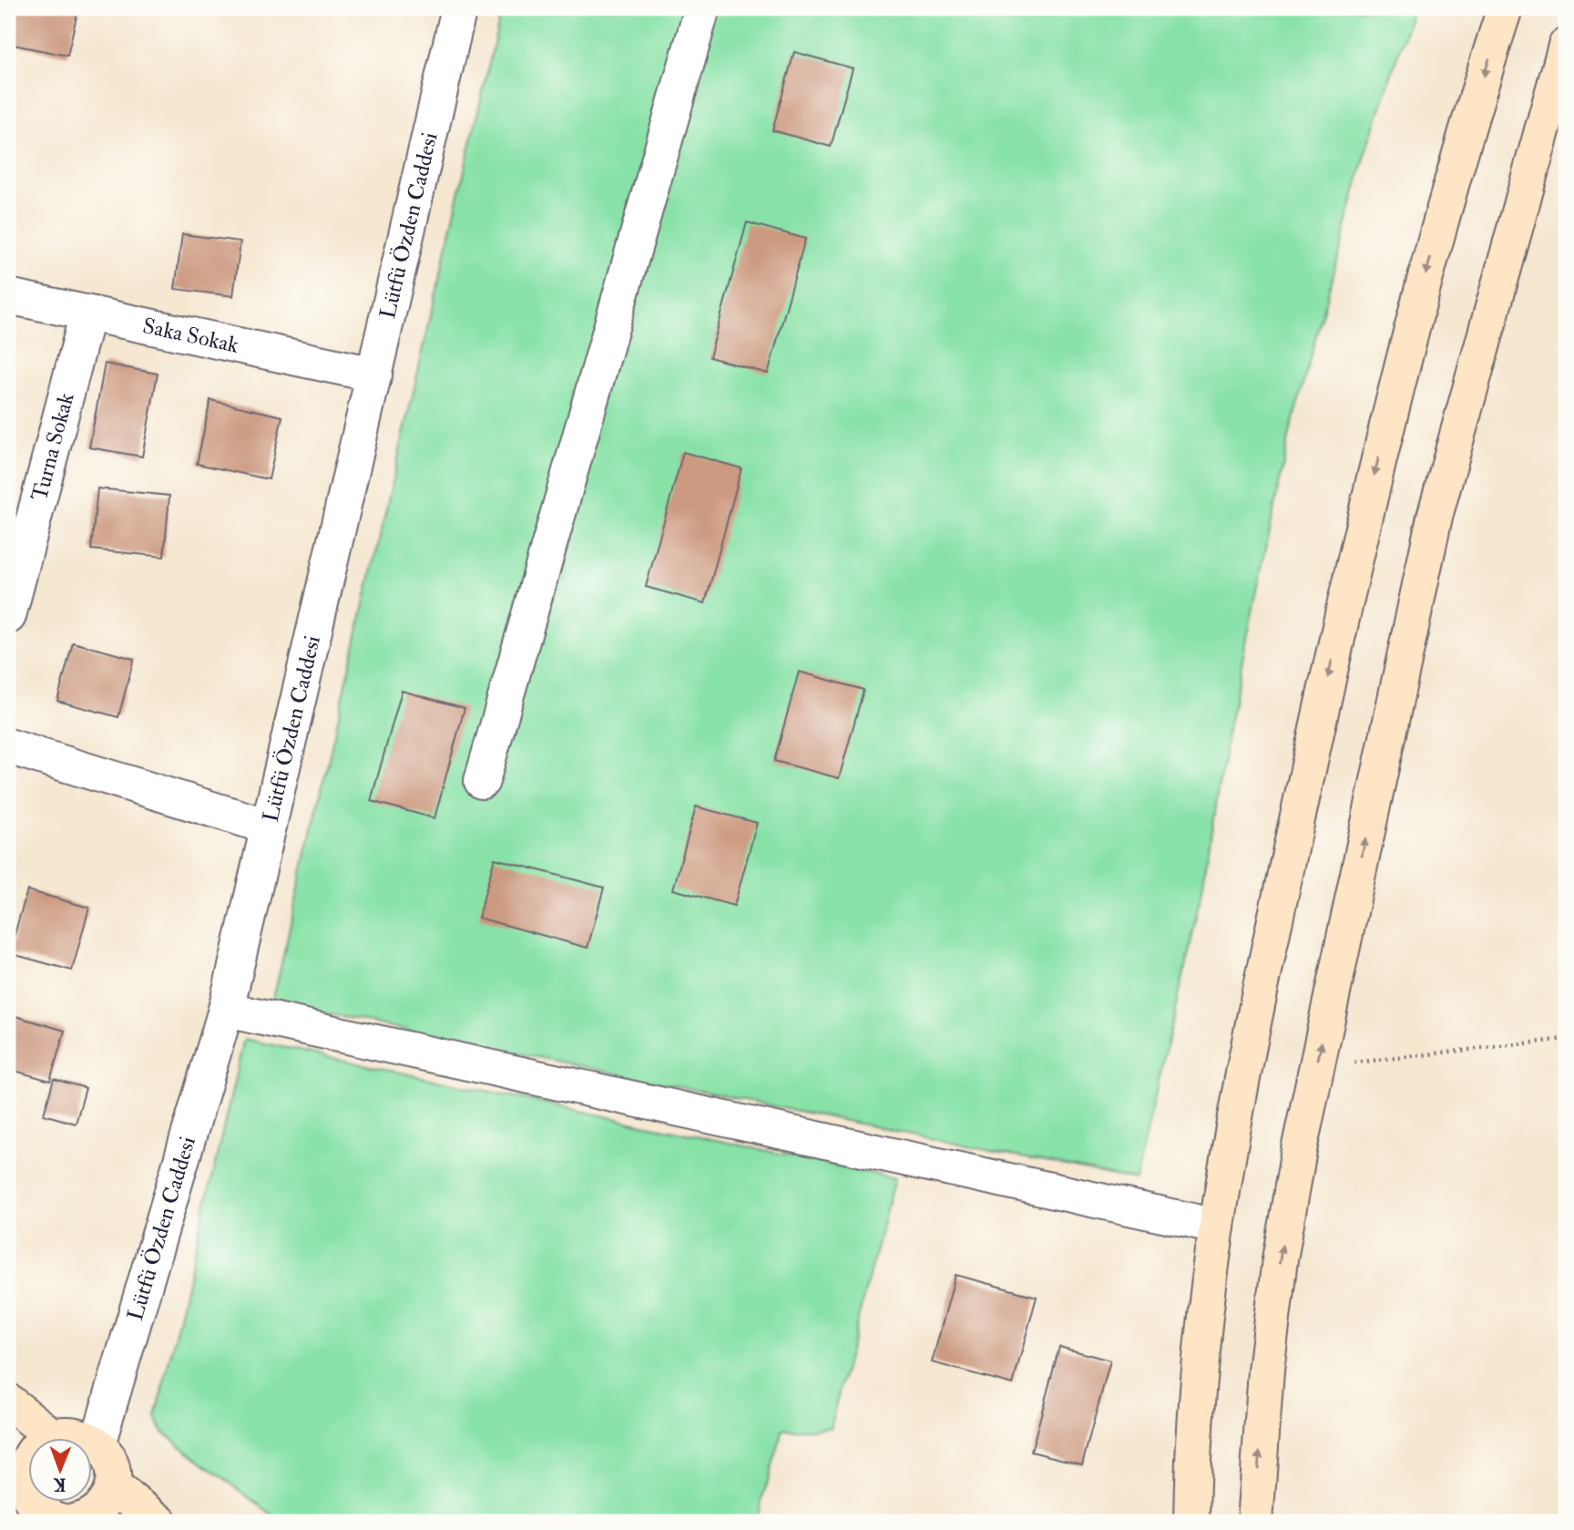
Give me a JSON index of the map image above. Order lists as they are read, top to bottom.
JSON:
{
  "streets": {
    "street": ["Lütfü Özden Caddesi", "Saka Sokak", "Turna Sokak"]
  },
  "crossings": [
    ["Lütfü Özden Caddesi", "Saka Sokak"],
    ["Saka Sokak", "Turna Sokak"]
  ],
  "north": "bottom"
}
